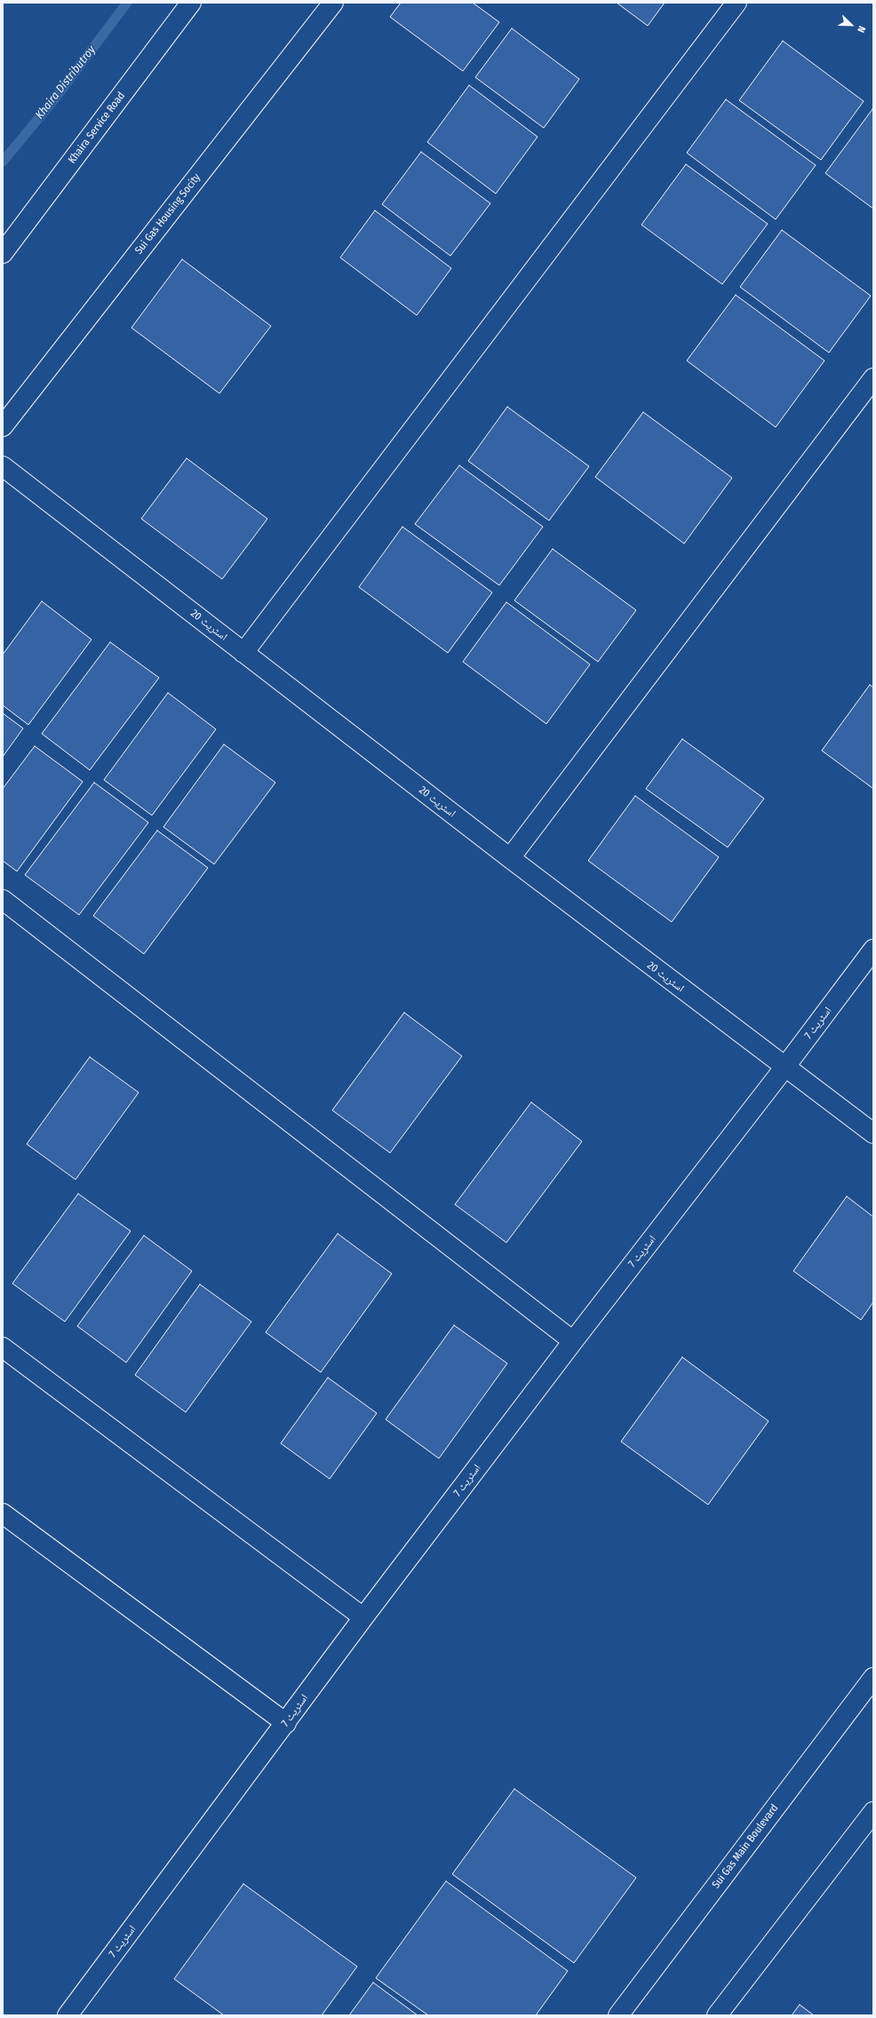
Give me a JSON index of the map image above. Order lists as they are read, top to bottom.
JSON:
{
  "streets": {
    "street": [
      "Khaira Service Road",
      "Sui Gas Housing Socity",
      "اسٹریٹ 20",
      "اسٹریٹ 7",
      "Sui Gas Main Boulevard"
    ]
  },
  "crossings": [
    ["اسٹریٹ 20", "اسٹریٹ 7"]
  ],
  "water": ["Khaira Distributroy"],
  "north": "bottom right"
}
